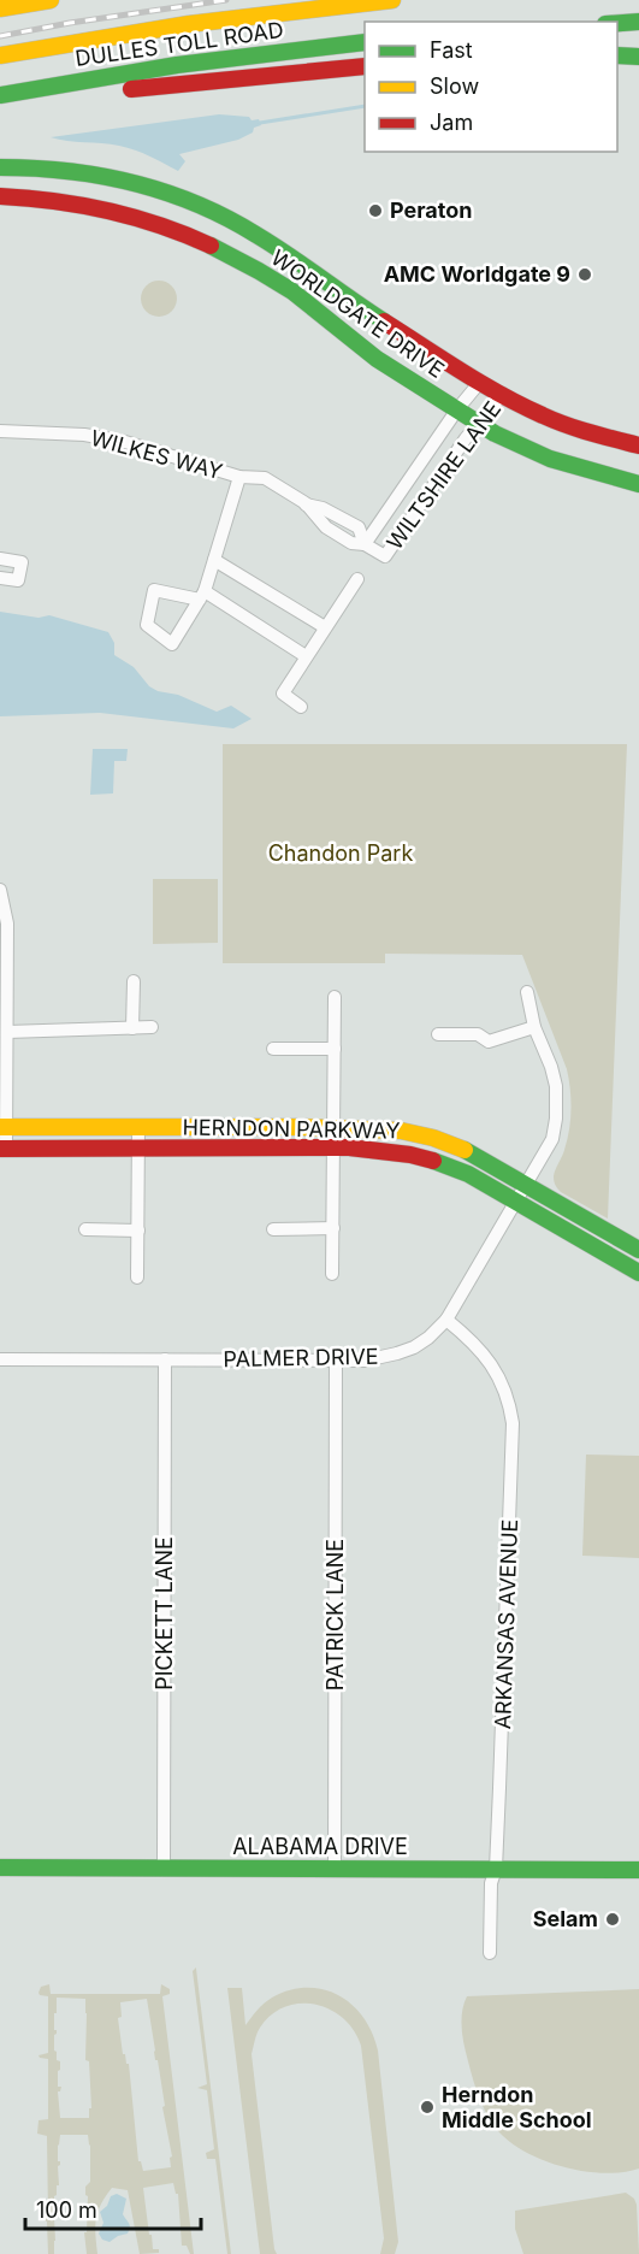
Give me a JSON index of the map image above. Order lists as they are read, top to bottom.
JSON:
{
  "streets": {
    "main road": [
      "DULLES TOLL ROAD",
      "WORLDGATE DRIVE",
      "HERNDON PARKWAY",
      "ALABAMA DRIVE"
    ],
    "street": [
      "WILKES WAY",
      "WILTSHIRE LANE",
      "PALMER DRIVE",
      "PICKETT LANE",
      "PATRICK LANE",
      "ARKANSAS AVENUE"
    ]
  },
  "crossings": [
    ["WORLDGATE DRIVE", "WILTSHIRE LANE"],
    ["WILKES WAY", "WILTSHIRE LANE"],
    ["HERNDON PARKWAY", "PALMER DRIVE"],
    ["PALMER DRIVE", "PICKETT LANE"],
    ["PALMER DRIVE", "PATRICK LANE"],
    ["PALMER DRIVE", "ARKANSAS AVENUE"],
    ["PICKETT LANE", "ALABAMA DRIVE"],
    ["PATRICK LANE", "ALABAMA DRIVE"],
    ["ARKANSAS AVENUE", "ALABAMA DRIVE"]
  ],
  "parks": ["Chandon Park"],
  "places": [
    "Peraton",
    "AMC Worldgate 9",
    "Selam",
    "Herndon Middle School"
  ],
  "legend": ["Fast", "Slow", "Jam"],
  "scale_bar": "100 m"
}
